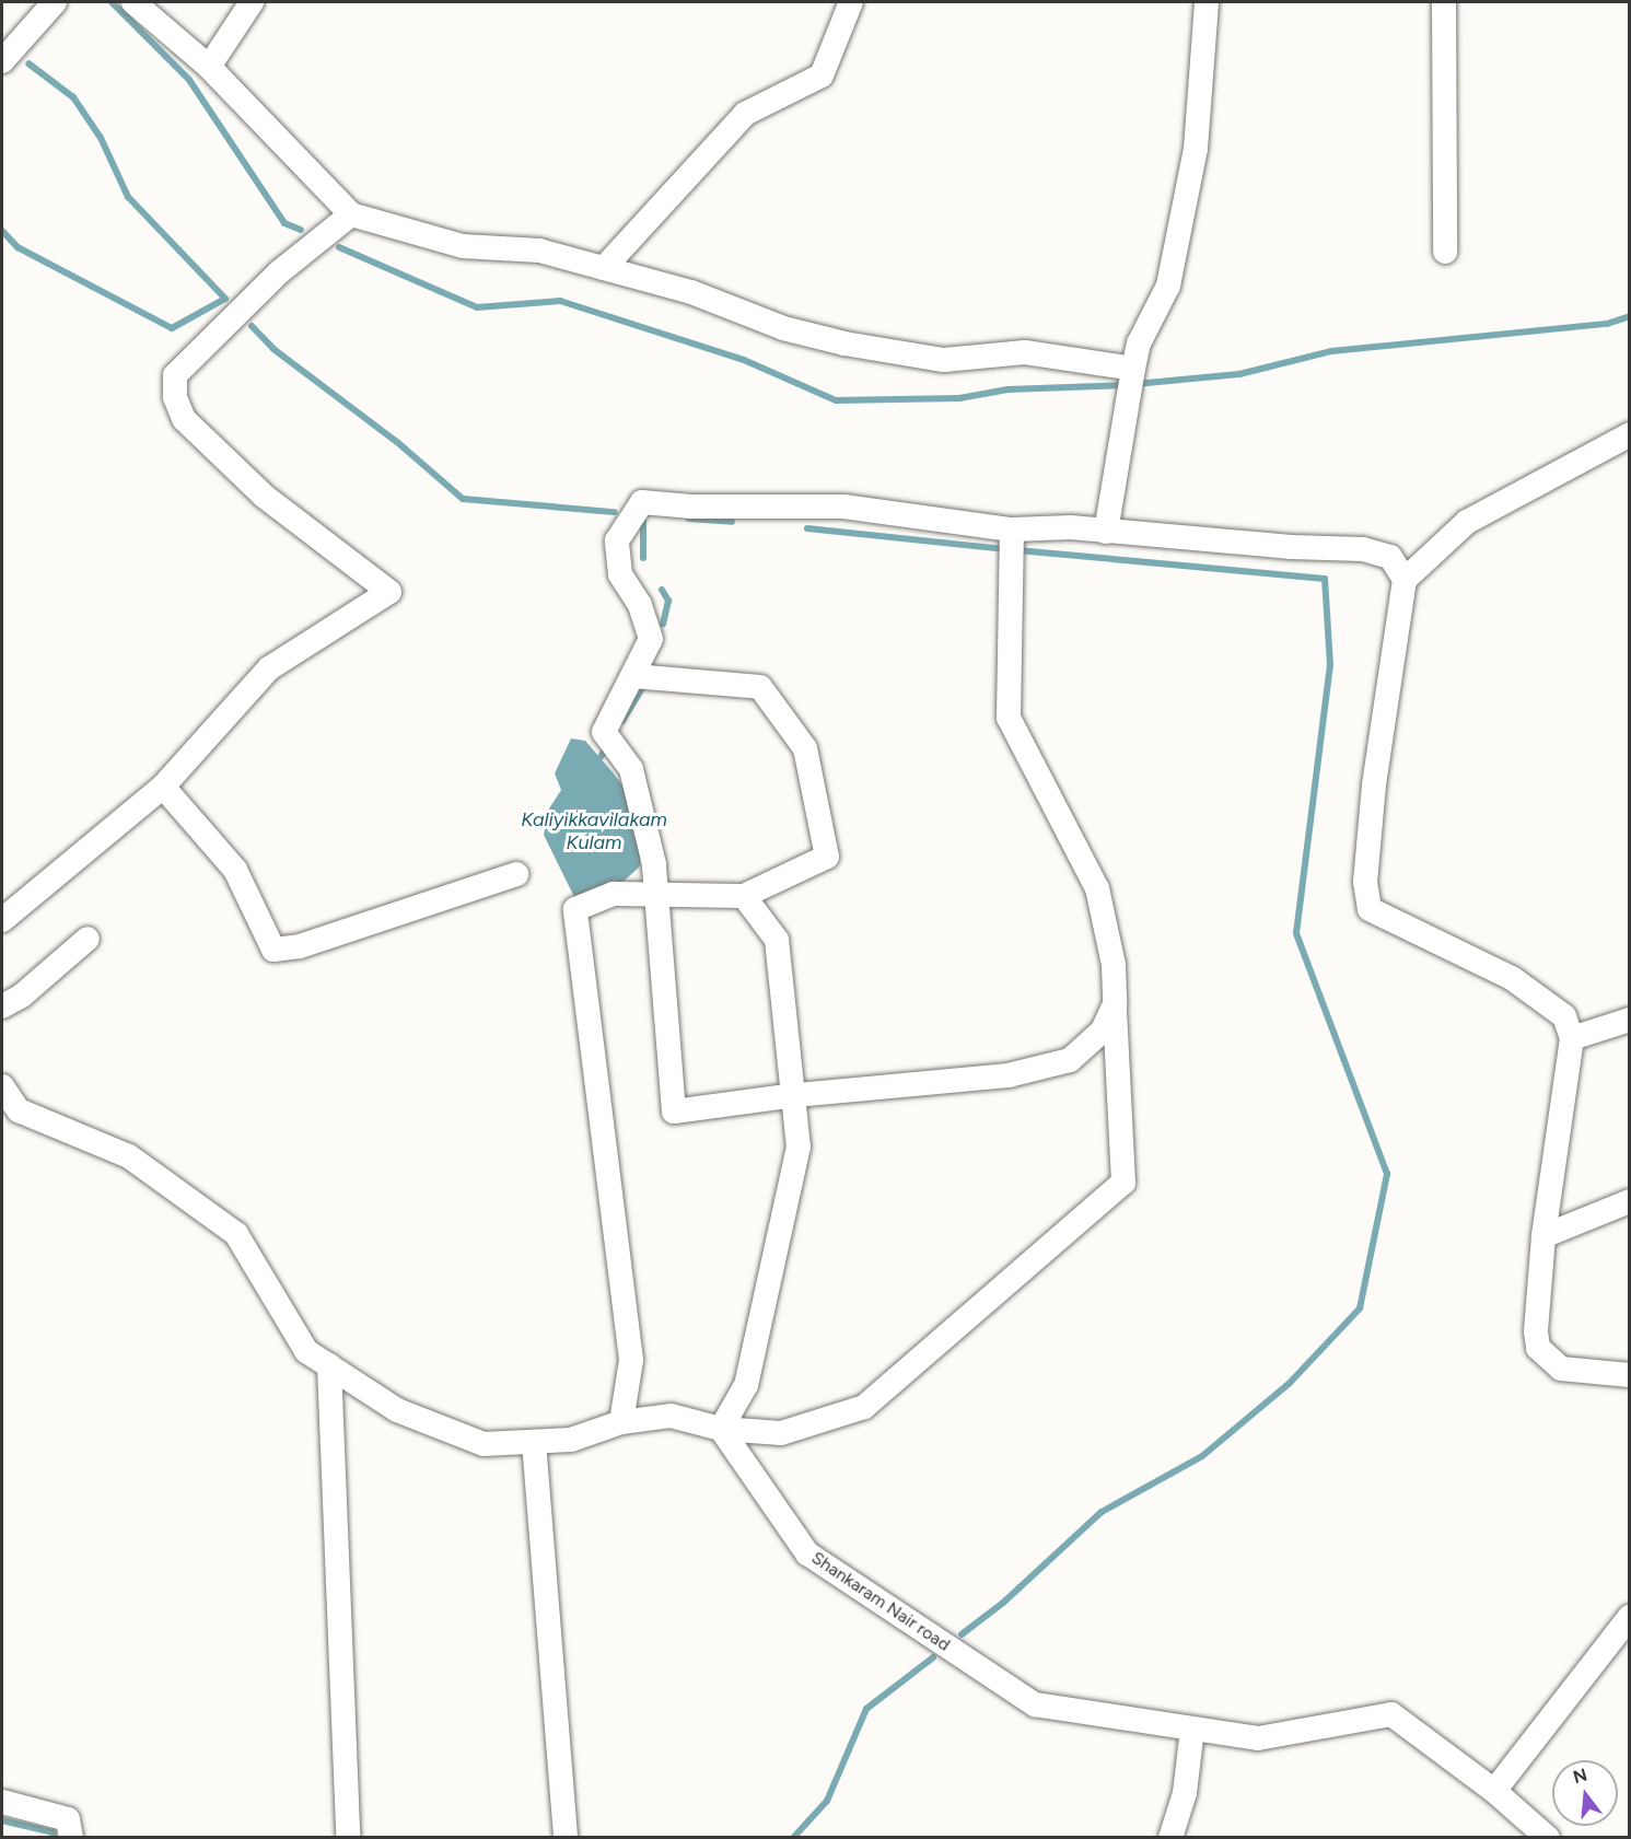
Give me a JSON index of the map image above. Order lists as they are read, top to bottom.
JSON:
{
  "streets": {
    "street": ["Shankaram Nair road"]
  },
  "water": ["Kaliyikkavilakam Kulam"],
  "north": "top"
}
